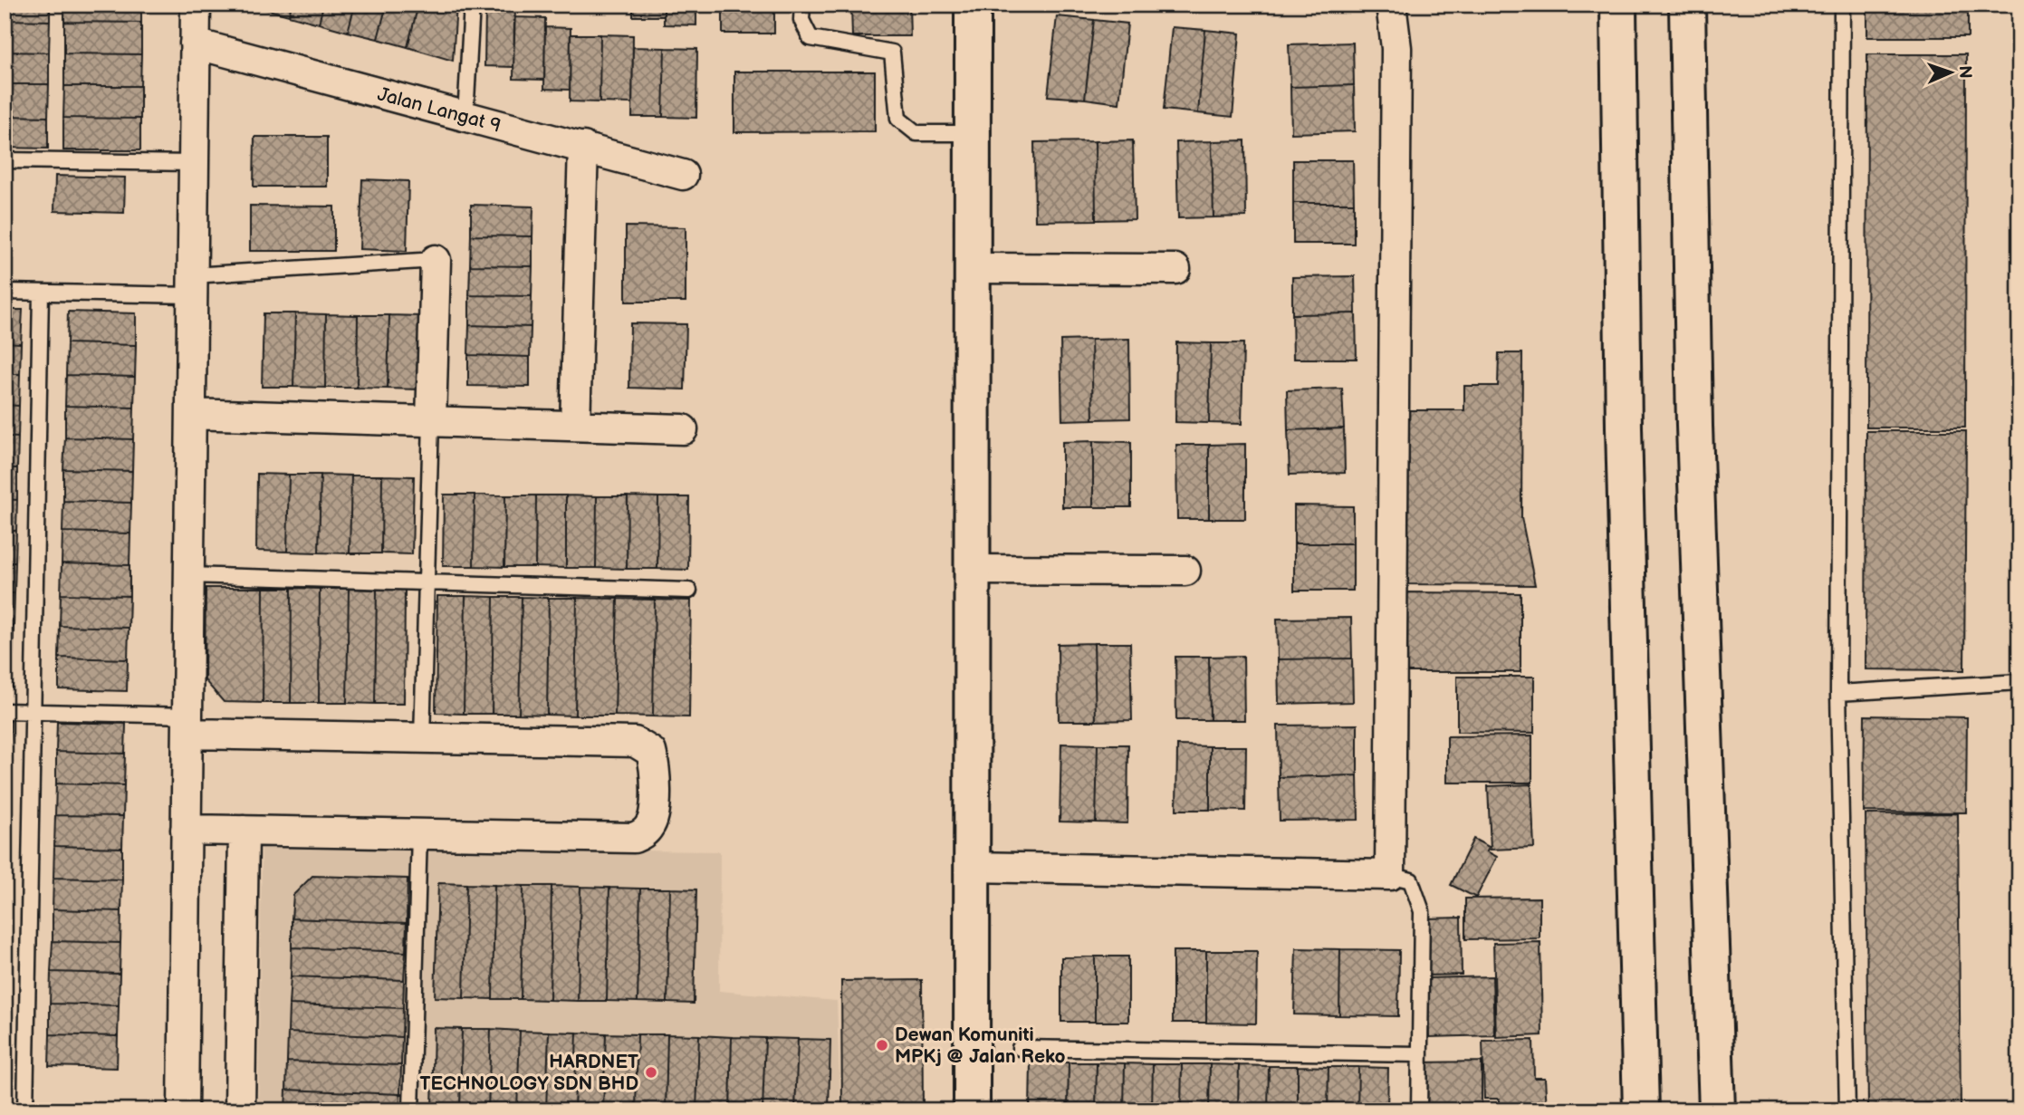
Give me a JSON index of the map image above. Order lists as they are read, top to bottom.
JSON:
{
  "streets": {
    "street": ["Jalan Langat 9"]
  },
  "places": ["Dewan Komuniti MPKj @ Jalan Reko", "HARDNET TECHNOLOGY SDN BHD"],
  "north": "right"
}
